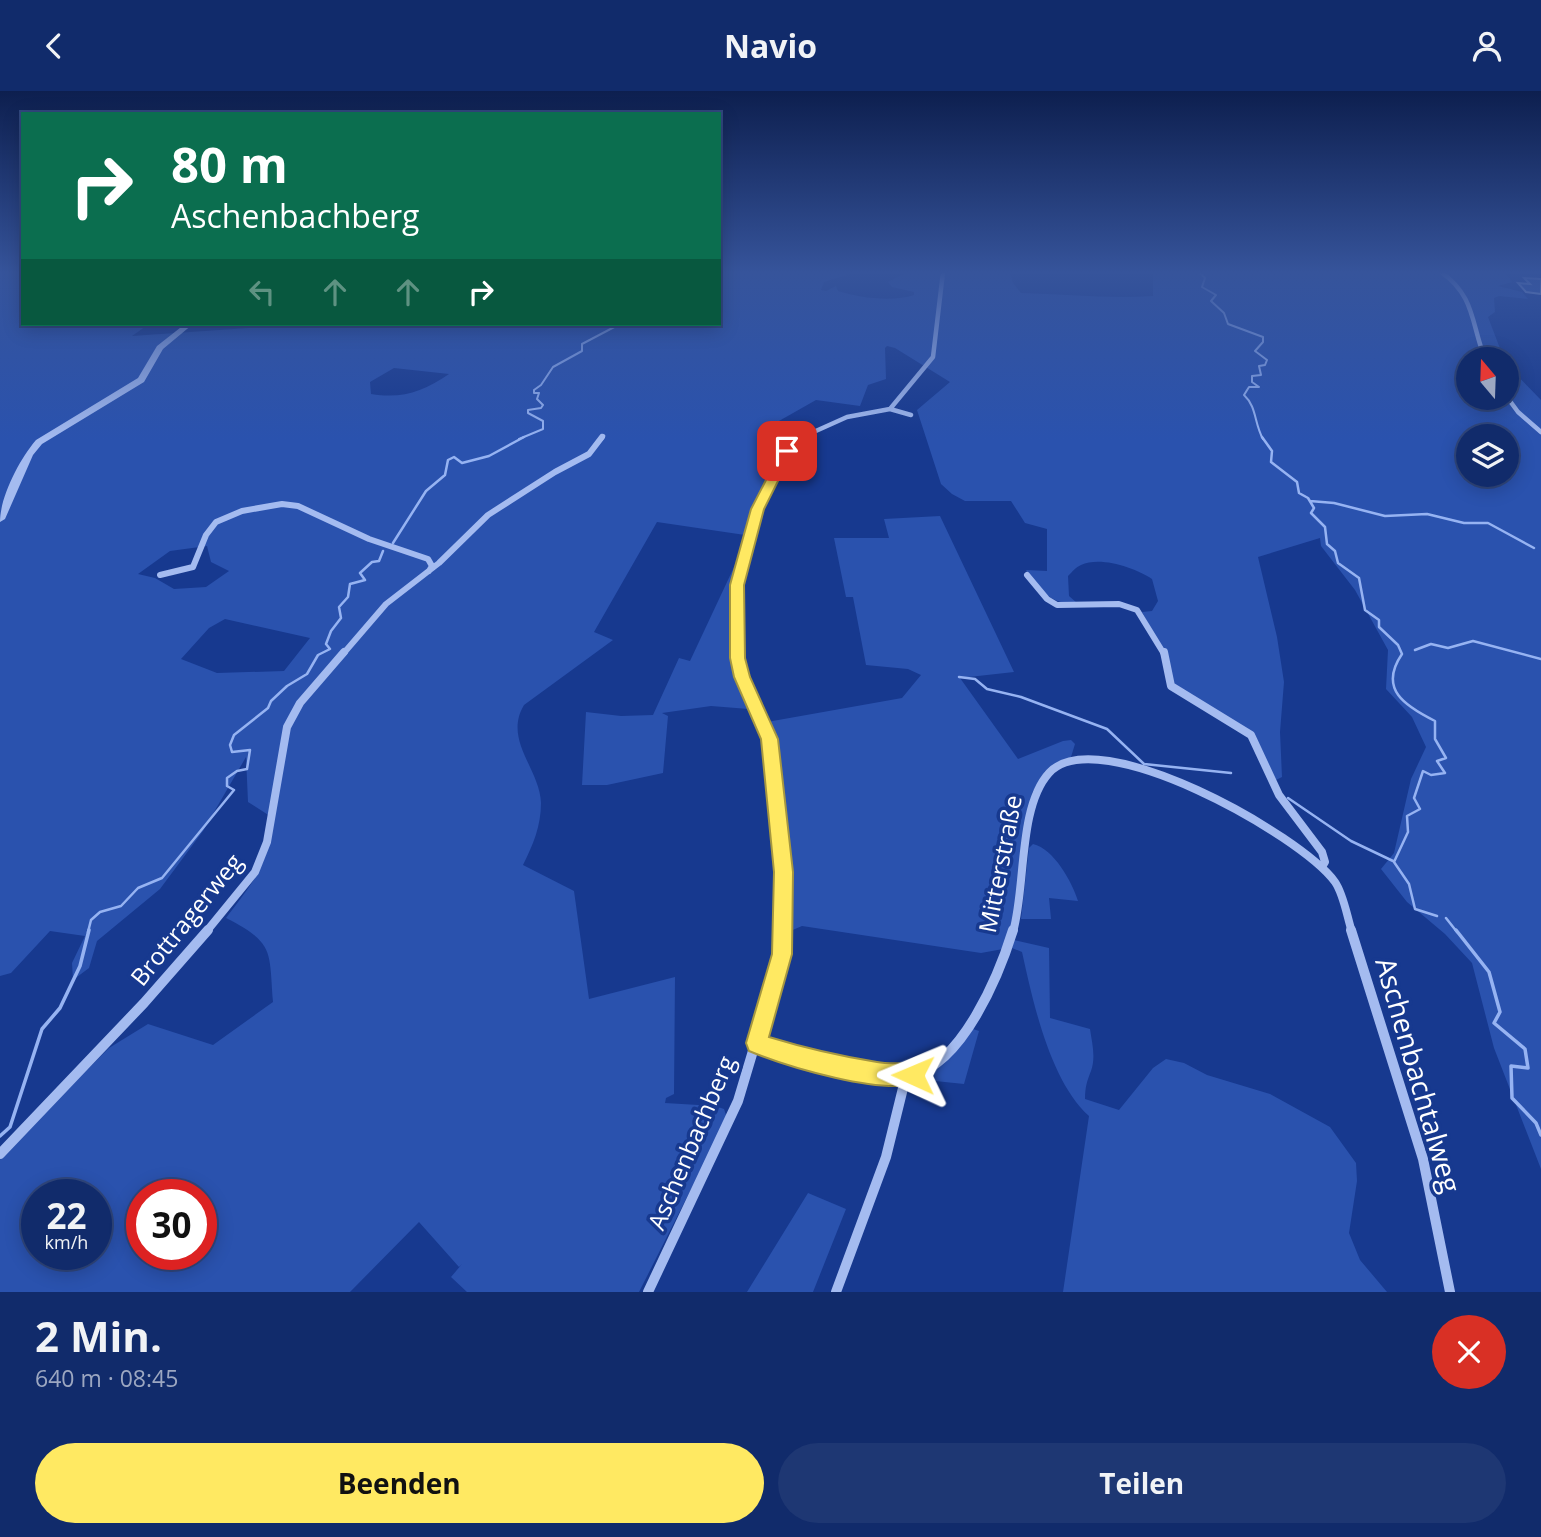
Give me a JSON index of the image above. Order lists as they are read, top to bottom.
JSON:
{
  "streets": {
    "street": [
      "Mitterstraße",
      "Brottragerweg",
      "Aschenbachtalweg",
      "Aschenbachberg"
    ]
  },
  "crossings": [
    ["Mitterstraße", "Aschenbachtalweg"]
  ],
  "north": "top",
  "page": {
    "header": "Navio",
    "turn": ["80 m", "Aschenbachberg"],
    "speed": "22 km/h",
    "limit": "30",
    "heading": ["2 Min.", "640 m · 08:45"],
    "buttons": ["Beenden", "Teilen"]
  }
}
